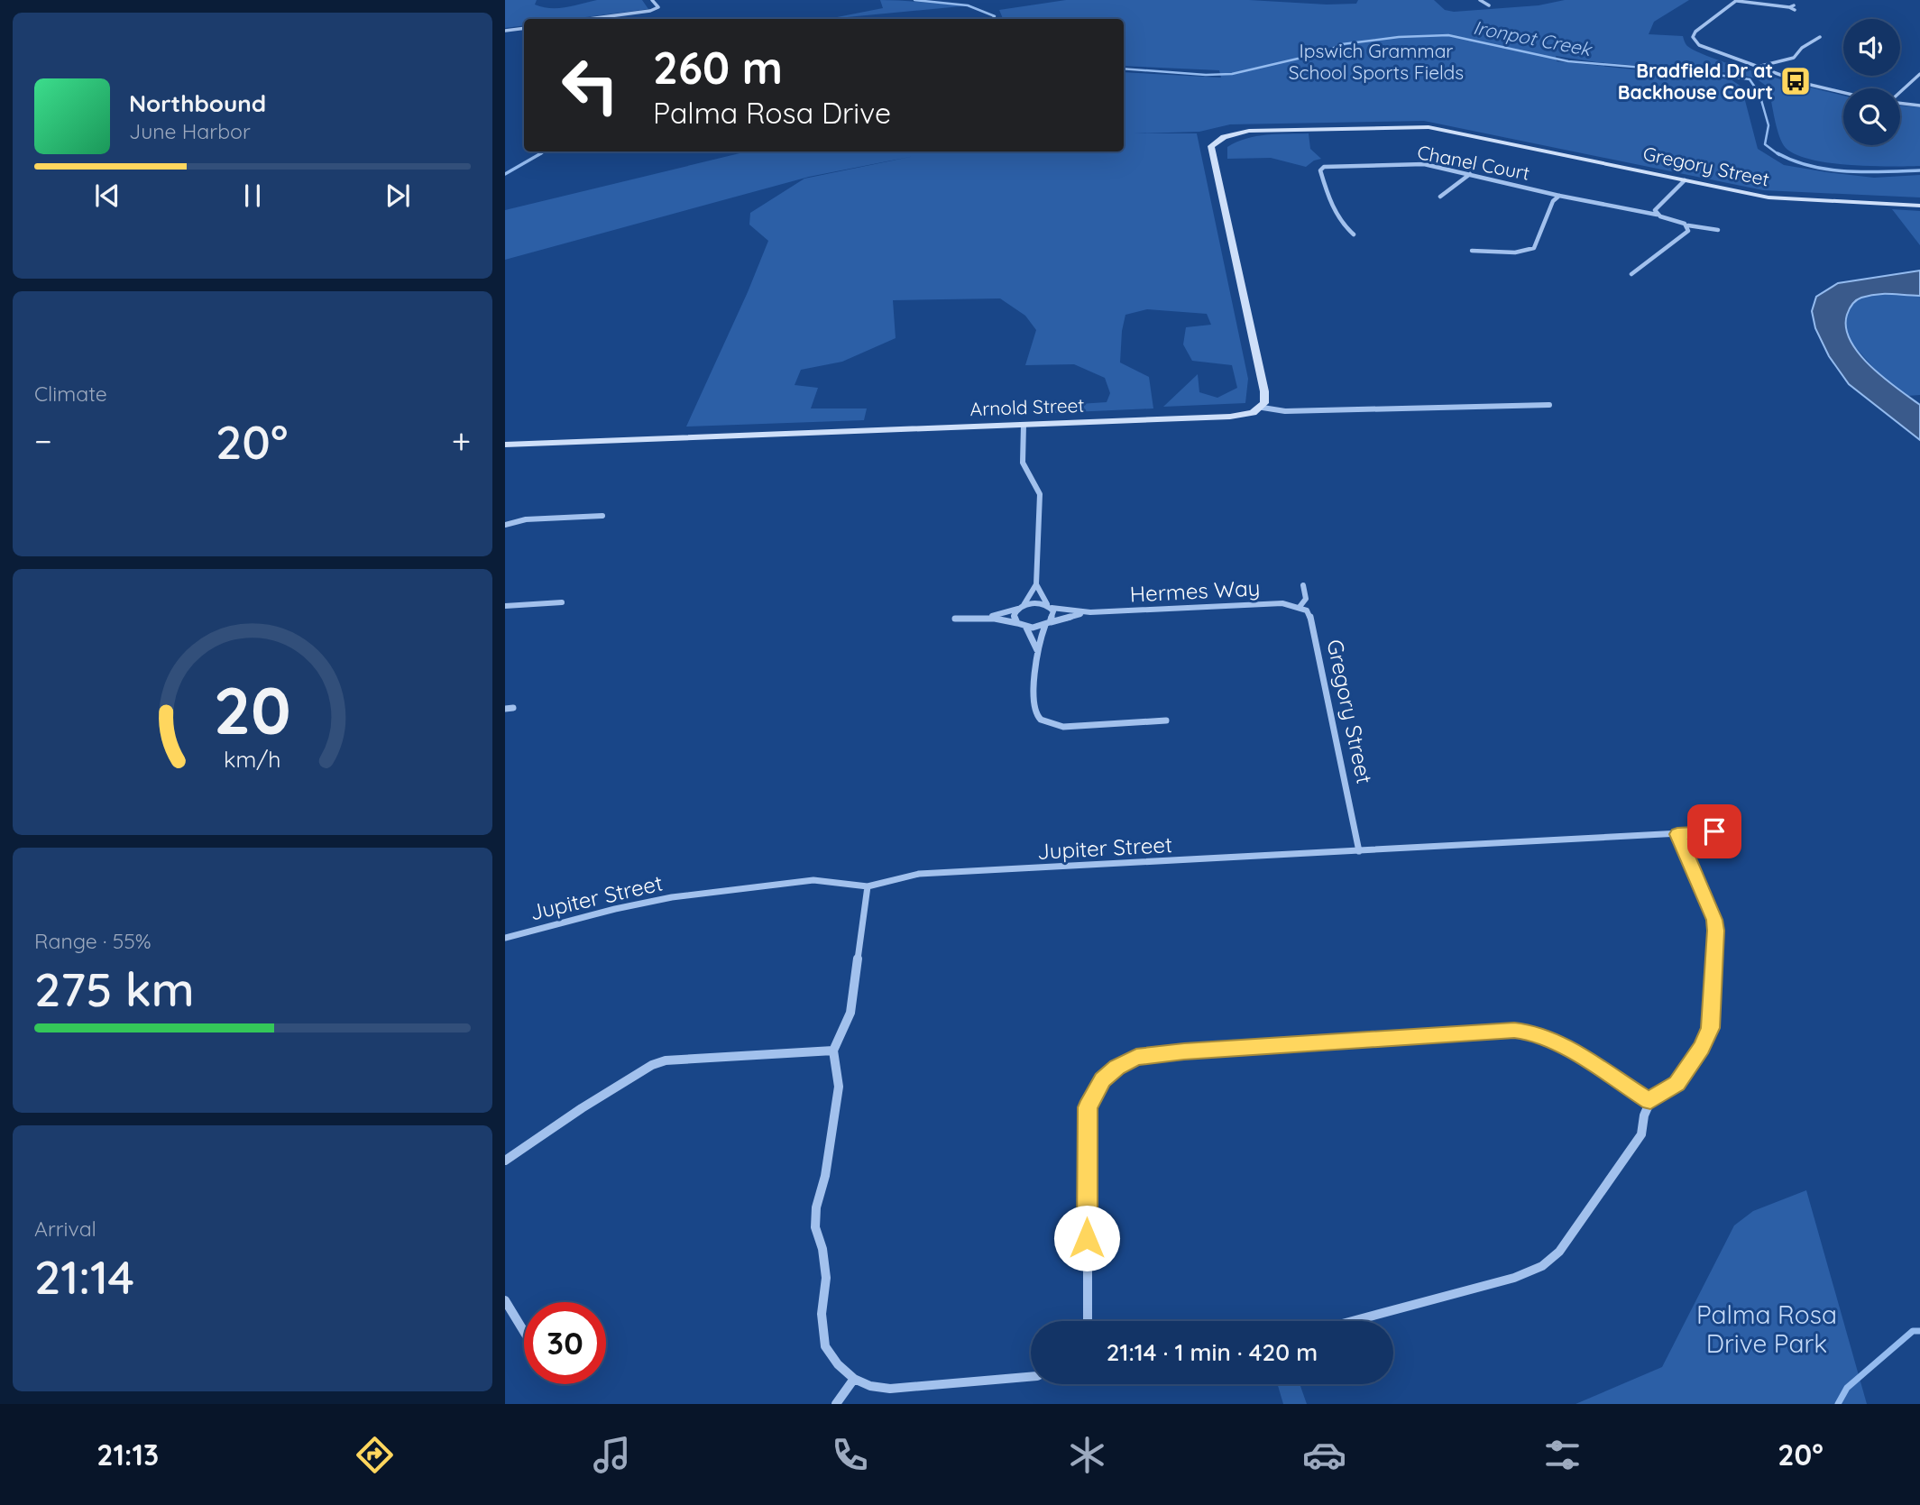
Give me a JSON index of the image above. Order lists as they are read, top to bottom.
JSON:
{
  "streets": {
    "main road": ["Gregory Street", "Arnold Street"],
    "street": ["Chanel Court", "Hermes Way", "Jupiter Street"]
  },
  "crossings": [
    ["Gregory Street", "Arnold Street"],
    ["Gregory Street", "Hermes Way"],
    ["Gregory Street", "Jupiter Street"]
  ],
  "water": ["Ironpot Creek"],
  "parks": ["Ipswich Grammar School Sports Fields", "Palma Rosa Drive Park"],
  "places": {
    "bus stop": ["Bradfield Dr at Backhouse Court"]
  },
  "page": {
    "turn": ["260 m", "Palma Rosa Drive"],
    "song": ["Northbound", "June Harbor"],
    "tile": [
      "Climate",
      ["Range · 55%", "275 km"],
      ["Arrival", "21:14"]
    ],
    "heat": ["−", "20°", "+"],
    "limit": "30",
    "trip": "21:14 · 1 min · 420 m",
    "tabs": ["21:13", "20°"],
    "gauge": ["20", "km/h"]
  }
}
